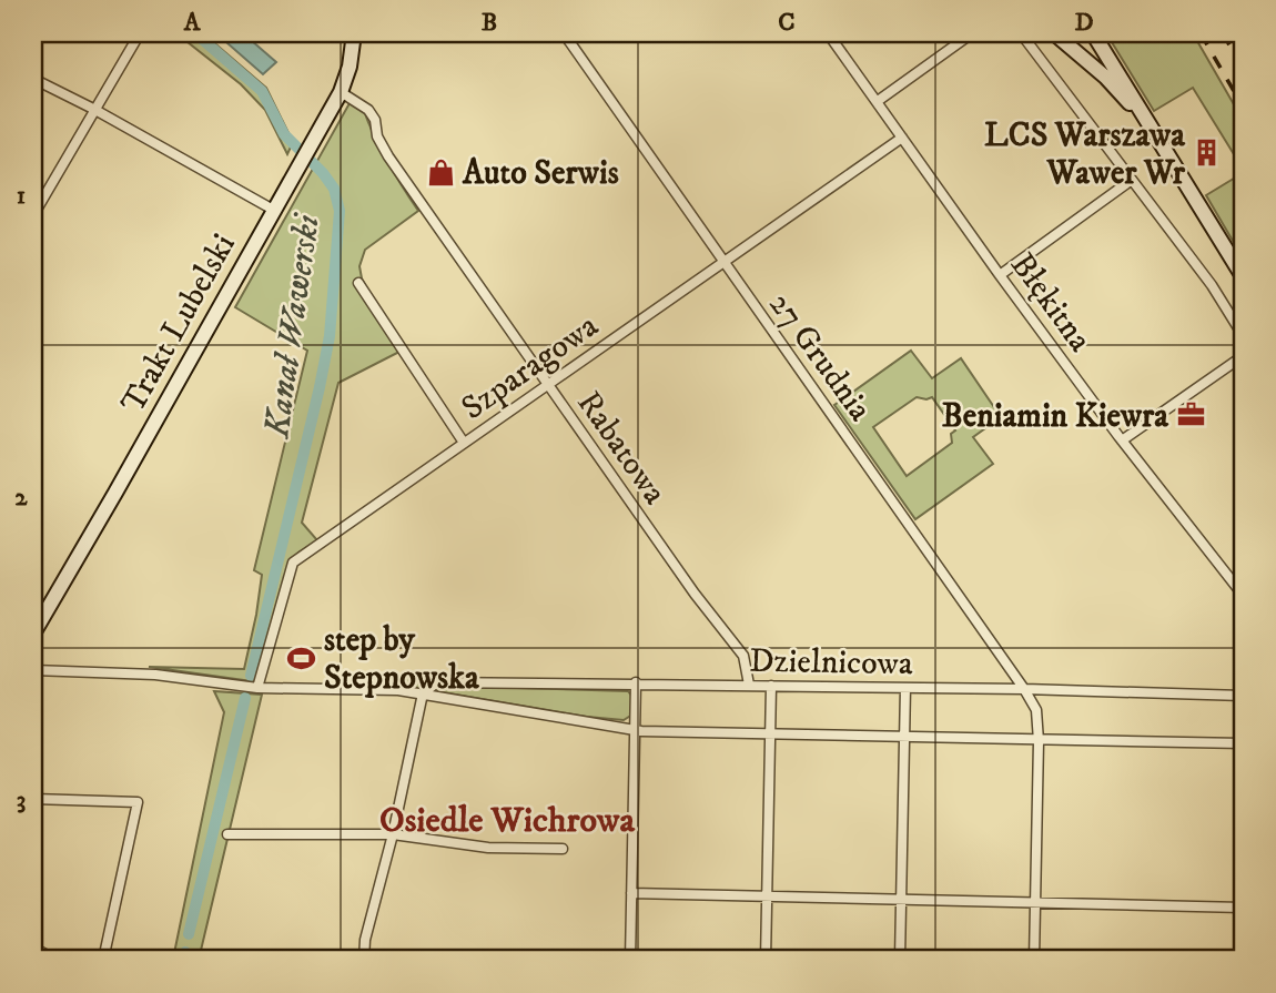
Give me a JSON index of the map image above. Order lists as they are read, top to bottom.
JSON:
{
  "streets": {
    "street": [
      "Błękitna",
      "Trakt Lubelski",
      "27 Grudnia",
      "Szparagowa",
      "Rabatowa",
      "Dzielnicowa"
    ]
  },
  "crossings": [
    ["Błękitna", "Szparagowa"],
    ["Trakt Lubelski", "Rabatowa"],
    ["27 Grudnia", "Szparagowa"],
    ["27 Grudnia", "Dzielnicowa"],
    ["Szparagowa", "Rabatowa"],
    ["Rabatowa", "Dzielnicowa"]
  ],
  "districts": ["Osiedle Wichrowa"],
  "water": ["Kanał Wawerski"],
  "places": {
    "building": ["LCS Warszawa Wawer Wr"],
    "shop": ["Auto Serwis"],
    "office": ["Beniamin Kiewra"],
    "sports": ["step by Stepnowska"]
  },
  "grid": {
    "columns": [
      "A",
      "B",
      "C",
      "D"
    ],
    "rows": ["1", "2", "3"]
  }
}
